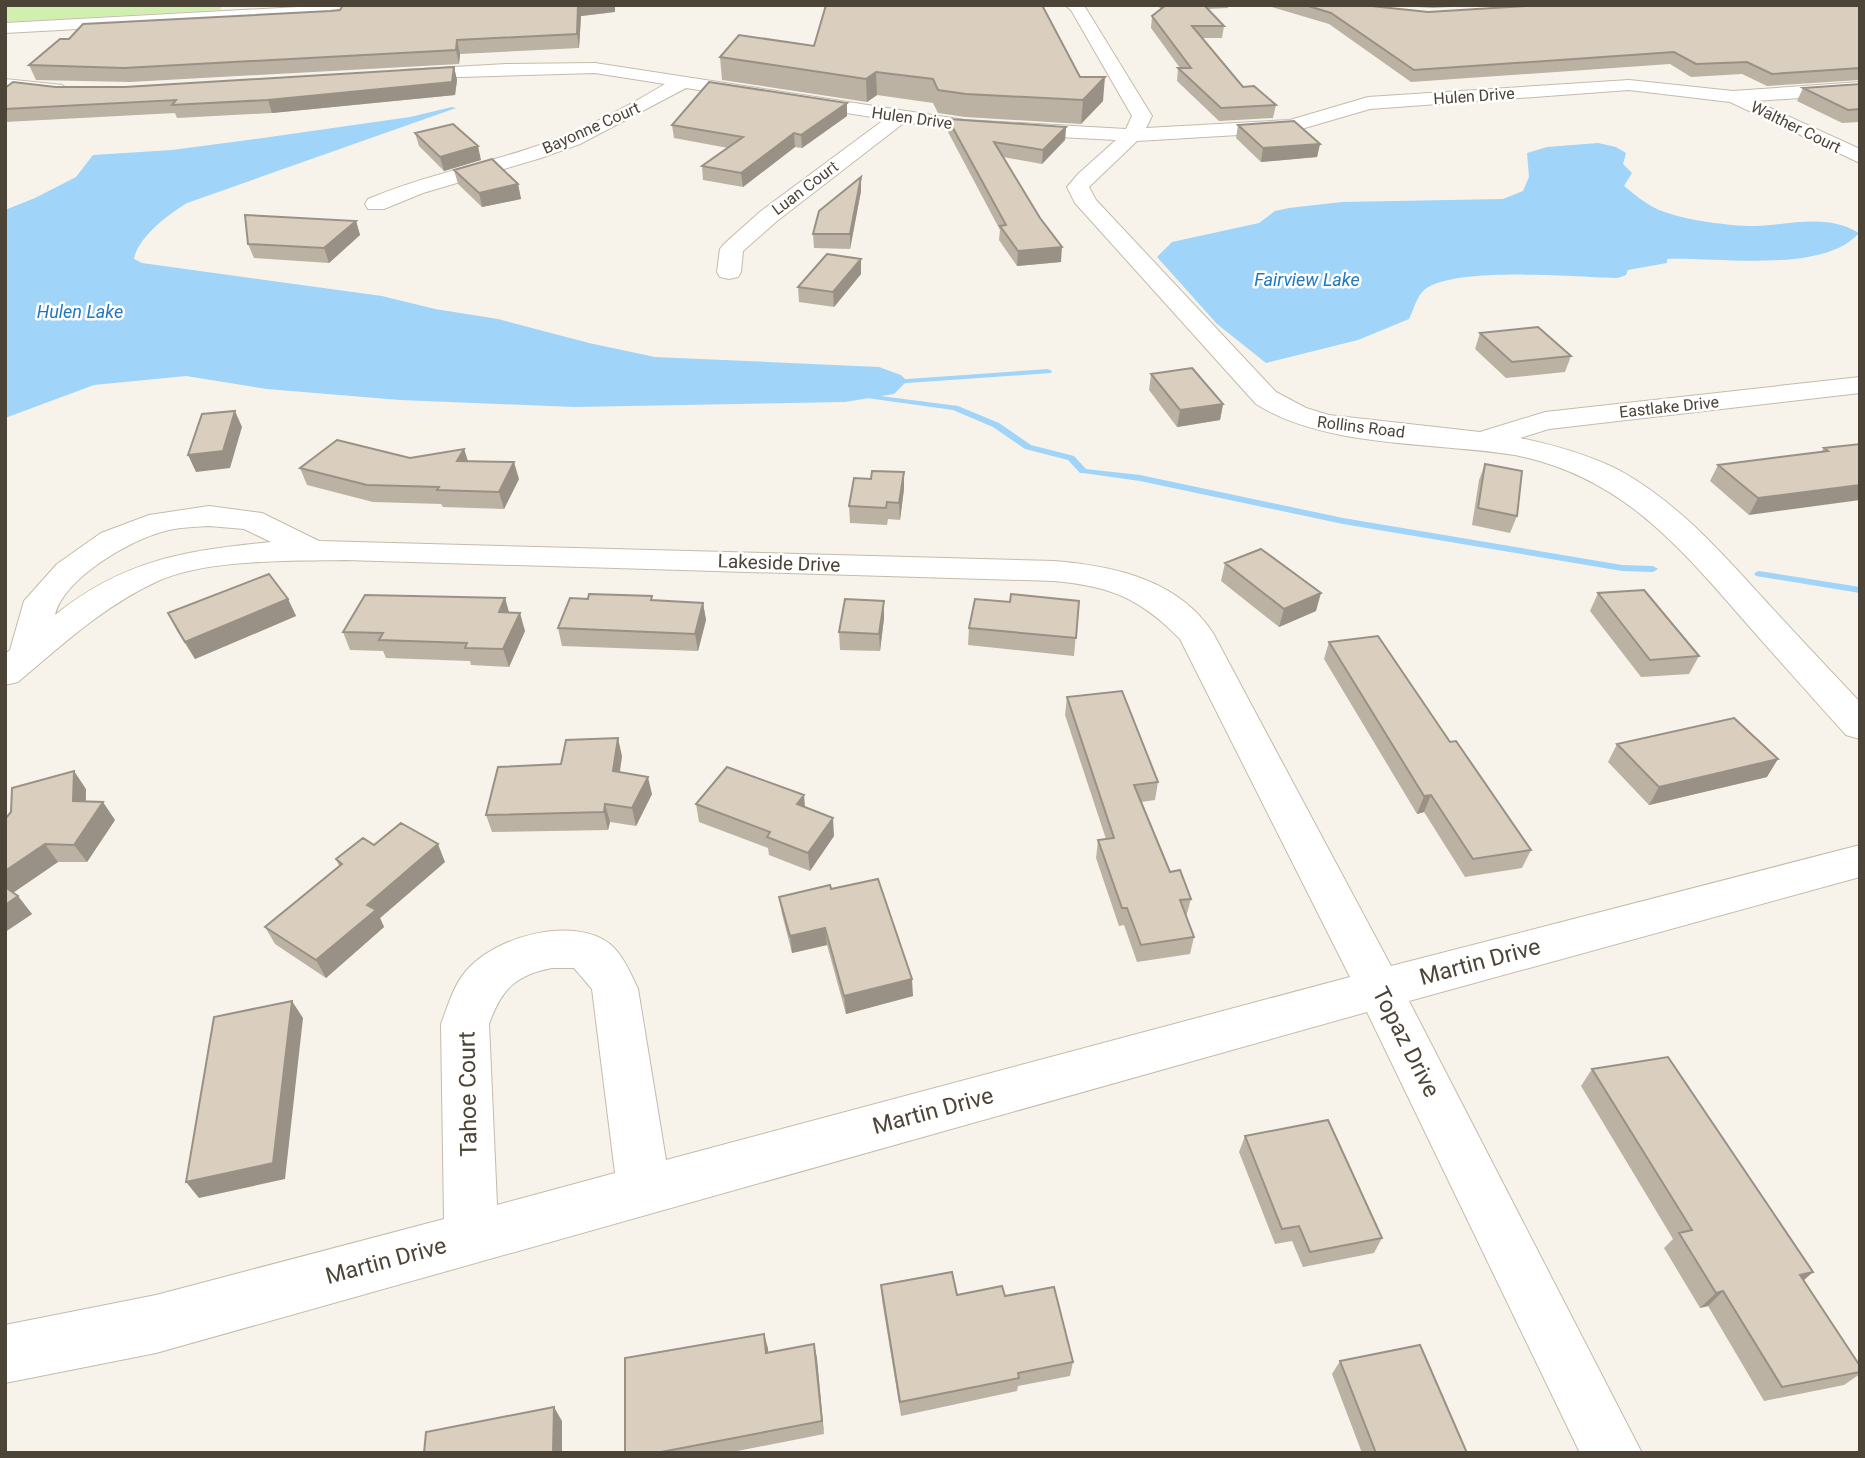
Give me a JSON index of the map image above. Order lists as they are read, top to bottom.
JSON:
{
  "streets": {
    "street": [
      "Hulen Drive",
      "Walther Court",
      "Bayonne Court",
      "Luan Court",
      "Eastlake Drive",
      "Rollins Road",
      "Lakeside Drive",
      "Martin Drive",
      "Topaz Drive",
      "Tahoe Court"
    ]
  },
  "crossings": [
    ["Hulen Drive", "Walther Court"],
    ["Hulen Drive", "Bayonne Court"],
    ["Hulen Drive", "Luan Court"],
    ["Hulen Drive", "Rollins Road"],
    ["Eastlake Drive", "Rollins Road"],
    ["Lakeside Drive", "Topaz Drive"],
    ["Martin Drive", "Topaz Drive"],
    ["Martin Drive", "Tahoe Court"]
  ],
  "water": ["Fairview Lake", "Hulen Lake"]
}
